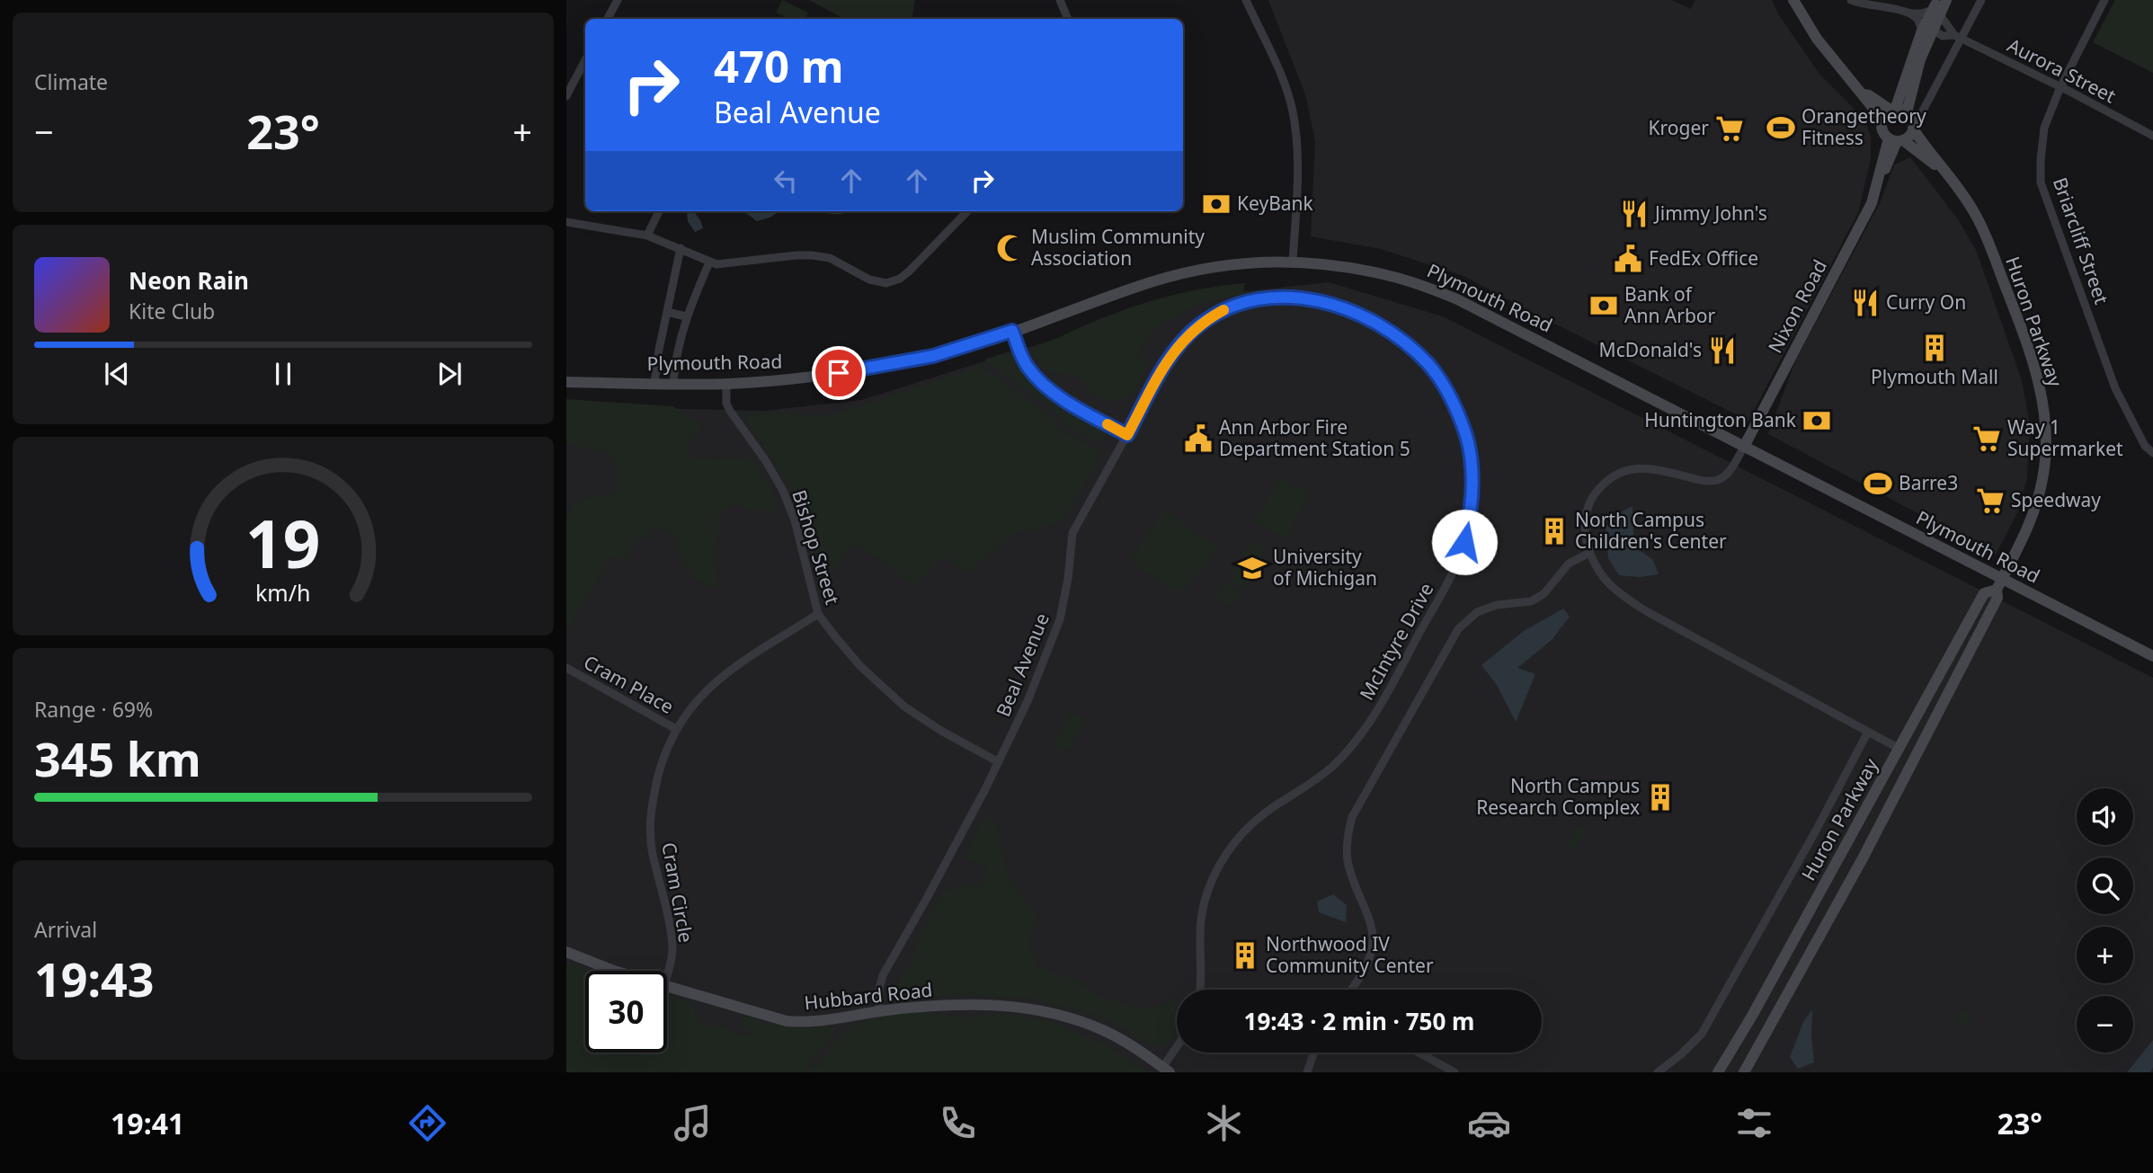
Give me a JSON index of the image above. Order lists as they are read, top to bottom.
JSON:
{
  "streets": {
    "main road": [
      "Plymouth Road",
      "Nixon Road",
      "Huron Parkway",
      "Hubbard Road"
    ],
    "street": [
      "Aurora Street",
      "Briarcliff Street",
      "Bishop Street",
      "McIntyre Drive",
      "Beal Avenue",
      "Cram Place",
      "Cram Circle"
    ]
  },
  "crossings": [
    ["Aurora Street", "Briarcliff Street"],
    ["Plymouth Road", "Nixon Road"],
    ["Plymouth Road", "Huron Parkway"],
    ["Plymouth Road", "Bishop Street"],
    ["Nixon Road", "Huron Parkway"],
    ["Bishop Street", "Beal Avenue"],
    ["Bishop Street", "Cram Circle"],
    ["McIntyre Drive", "Beal Avenue"],
    ["Beal Avenue", "Hubbard Road"],
    ["Cram Place", "Cram Circle"]
  ],
  "places": {
    "sports": ["Orangetheory Fitness", "Barre3"],
    "supermarket": ["Kroger", "Way 1 Supermarket", "Speedway"],
    "bank": ["KeyBank", "Bank of Ann Arbor", "Huntington Bank"],
    "restaurant": ["Jimmy John's", "Curry On", "McDonald's"],
    "mosque": ["Muslim Community Association"],
    "public building": ["FedEx Office", "Ann Arbor Fire Department Station 5"],
    "building": [
      "Plymouth Mall",
      "North Campus Children's Center",
      "North Campus Research Complex",
      "Northwood IV Community Center"
    ],
    "school or university": ["University of Michigan"]
  },
  "page": {
    "tile": [
      "Climate",
      ["Range · 69%", "345 km"],
      ["Arrival", "19:43"]
    ],
    "turn": ["470 m", "Beal Avenue"],
    "heat": ["−", "23°", "+"],
    "song": ["Neon Rain", "Kite Club"],
    "map_buttons": ["+", "−"],
    "limit": "30",
    "trip": "19:43 · 2 min · 750 m",
    "tabs": ["19:41", "23°"],
    "gauge": ["19", "km/h"]
  }
}
